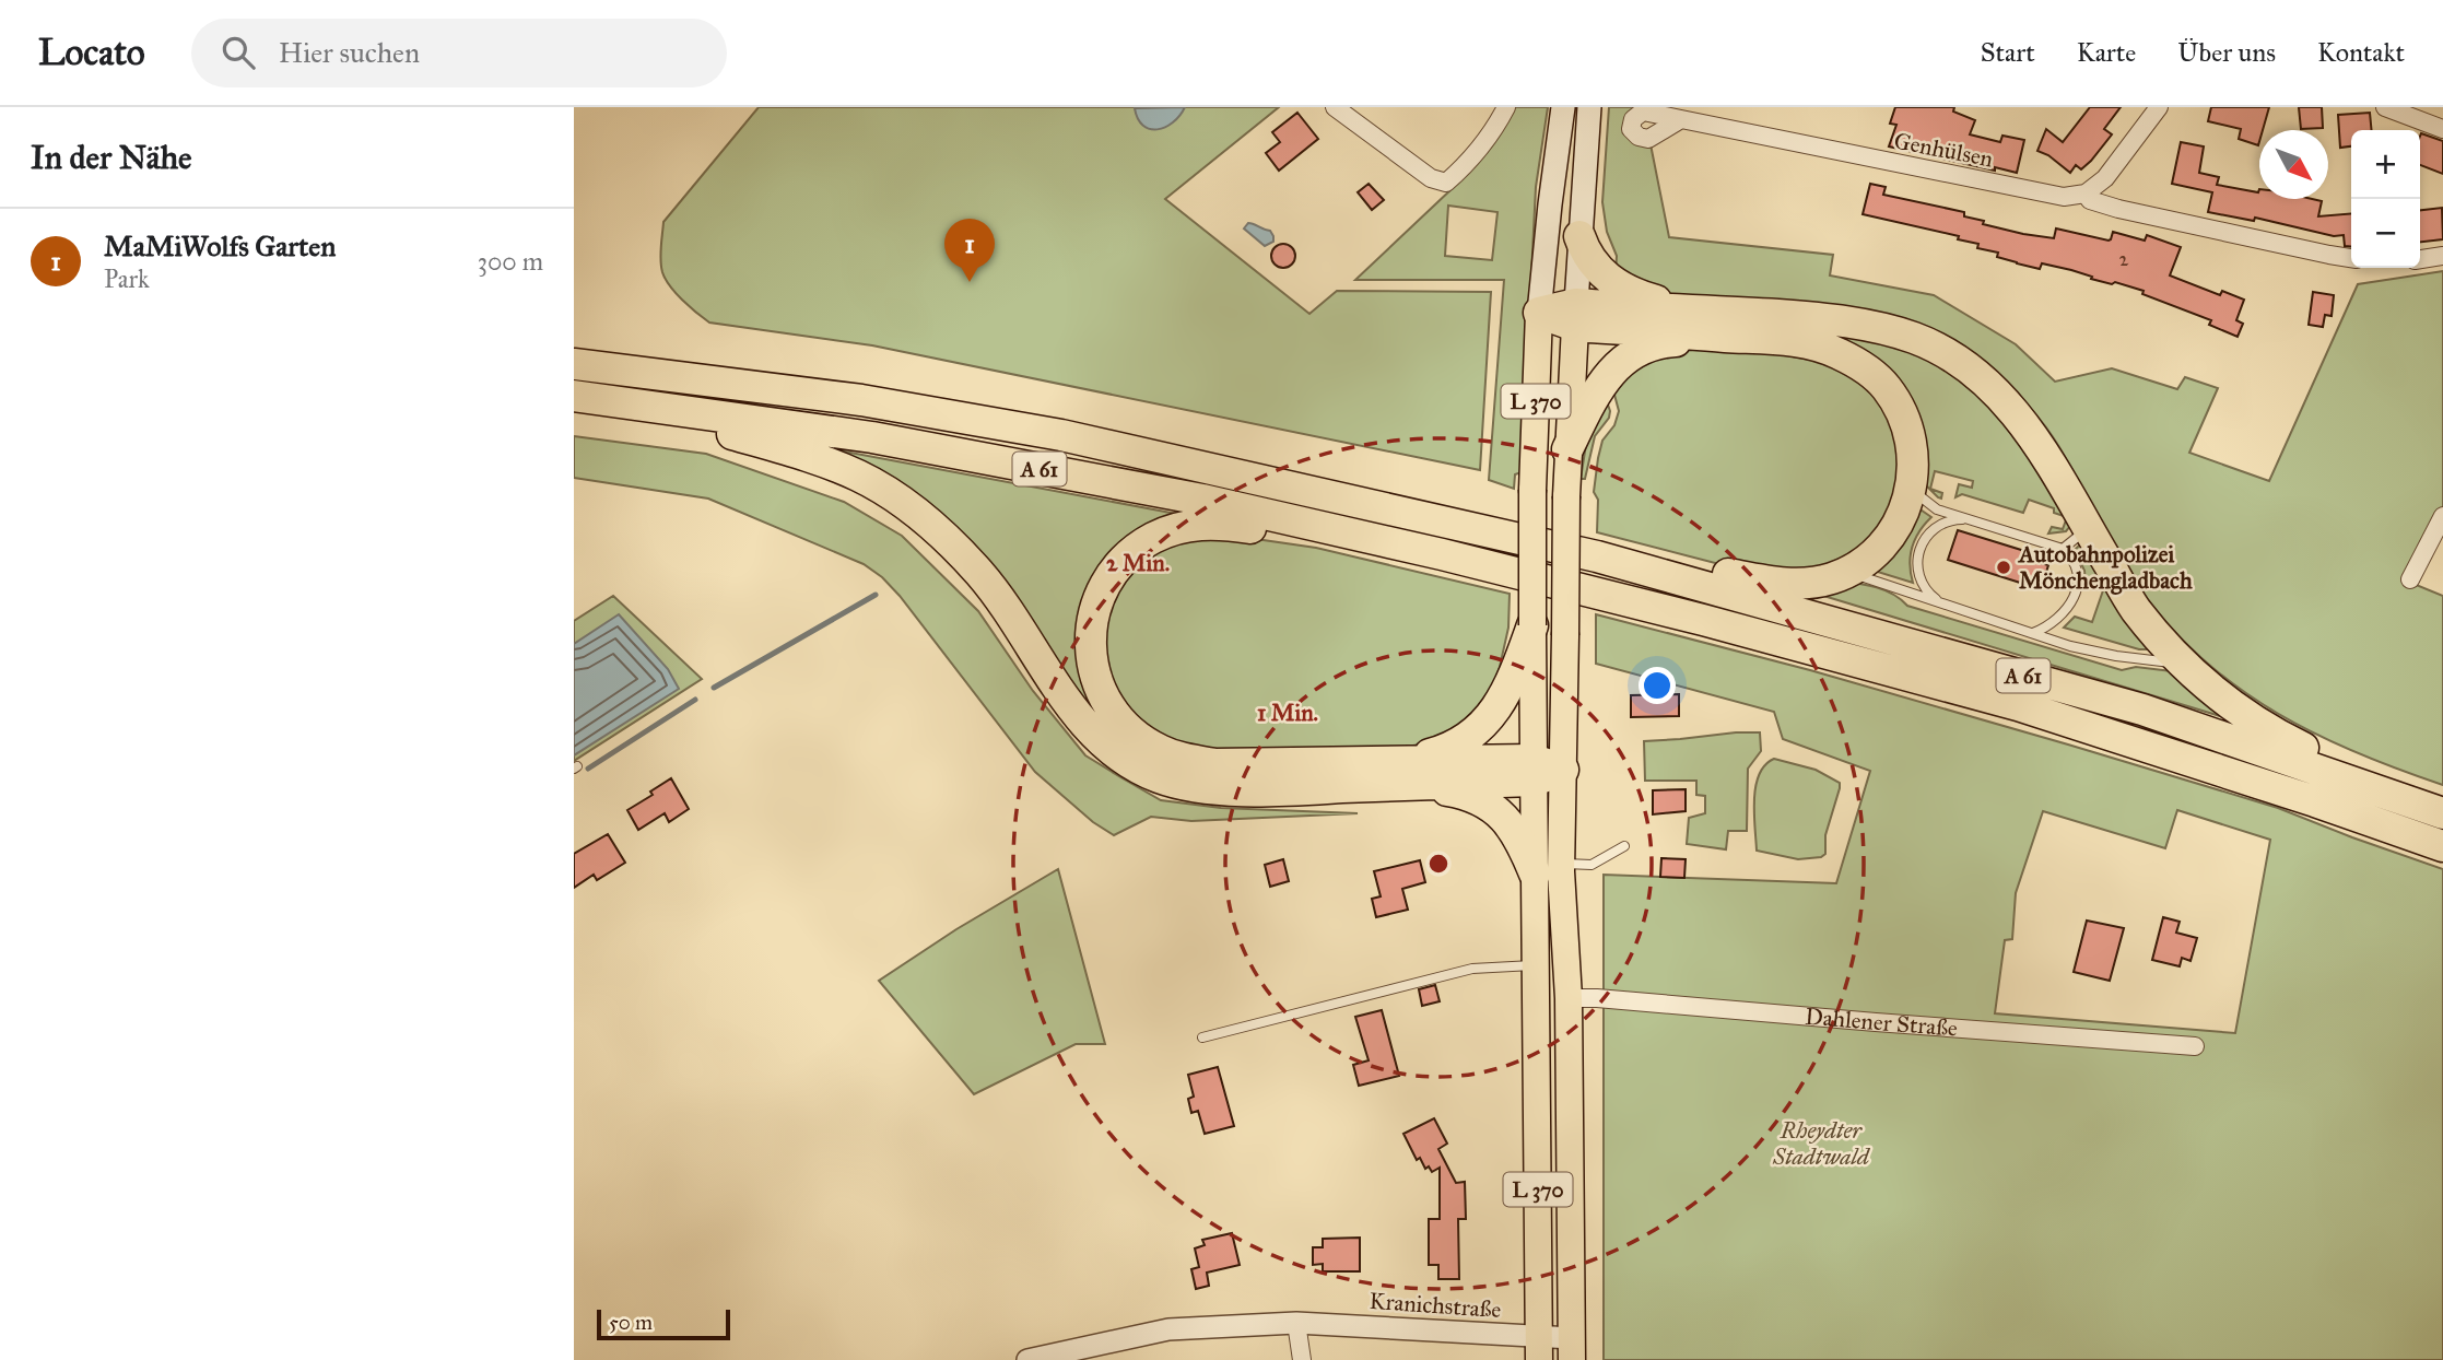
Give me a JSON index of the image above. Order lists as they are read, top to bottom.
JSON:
{
  "streets": {
    "highway": ["A 61"],
    "main road": ["L 370"],
    "street": ["Genhülsen", "Dahlener Straße", "Kranichstraße"]
  },
  "crossings": [
    ["L 370", "Dahlener Straße"],
    ["L 370", "Kranichstraße"]
  ],
  "parks": ["Rheydter Stadtwald"],
  "places": ["Autobahnpolizei Mönchengladbach"],
  "house_numbers": ["2"],
  "scale_bar": "50 m",
  "north": "bottom right",
  "page": {
    "header": "Locato",
    "search": "Hier suchen",
    "nav": [
      "Start",
      "Karte",
      "Über uns",
      "Kontakt"
    ],
    "heading": "In der Nähe",
    "map_buttons": ["+", "−"],
    "list": [
      {
        "mark": "1",
        "name": "MaMiWolfs Garten",
        "note": "Park",
        "value": "300 m"
      }
    ],
    "pins": "1",
    "scale": "50 m"
  },
  "rings": ["2 Min.", "1 Min."]
}
